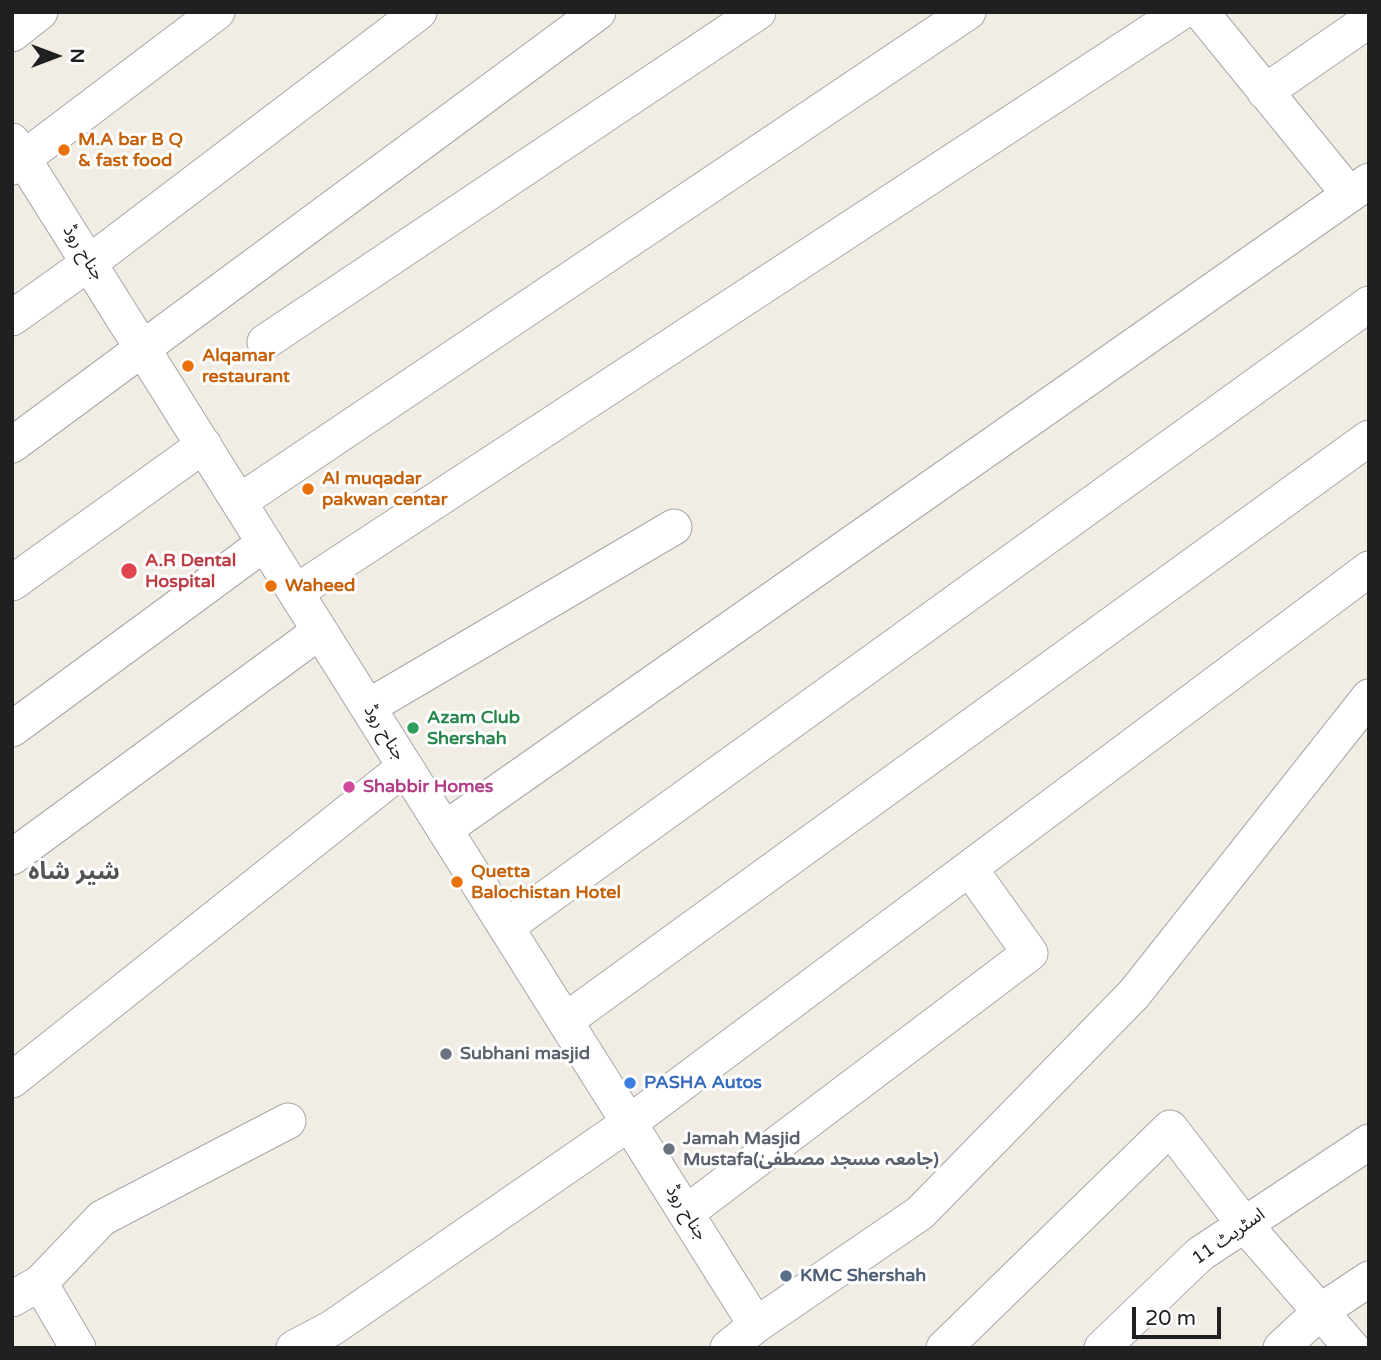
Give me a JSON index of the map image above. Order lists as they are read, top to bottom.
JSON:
{
  "streets": {
    "street": ["جناح روڈ", "اسٹریٹ 11"]
  },
  "districts": ["شیر شاہ"],
  "places": [
    "M.A bar B Q & fast food",
    "Alqamar restaurant",
    "Al muqadar pakwan centar",
    "A.R Dental Hospital",
    "Waheed",
    "Azam Club Shershah",
    "Shabbir Homes",
    "Quetta Balochistan Hotel",
    "Subhani masjid",
    "PASHA Autos",
    "Jamah Masjid Mustafa(جامعہ مسجد مصطفیٰ)",
    "KMC Shershah"
  ],
  "scale_bar": "20 m",
  "north": "right"
}
